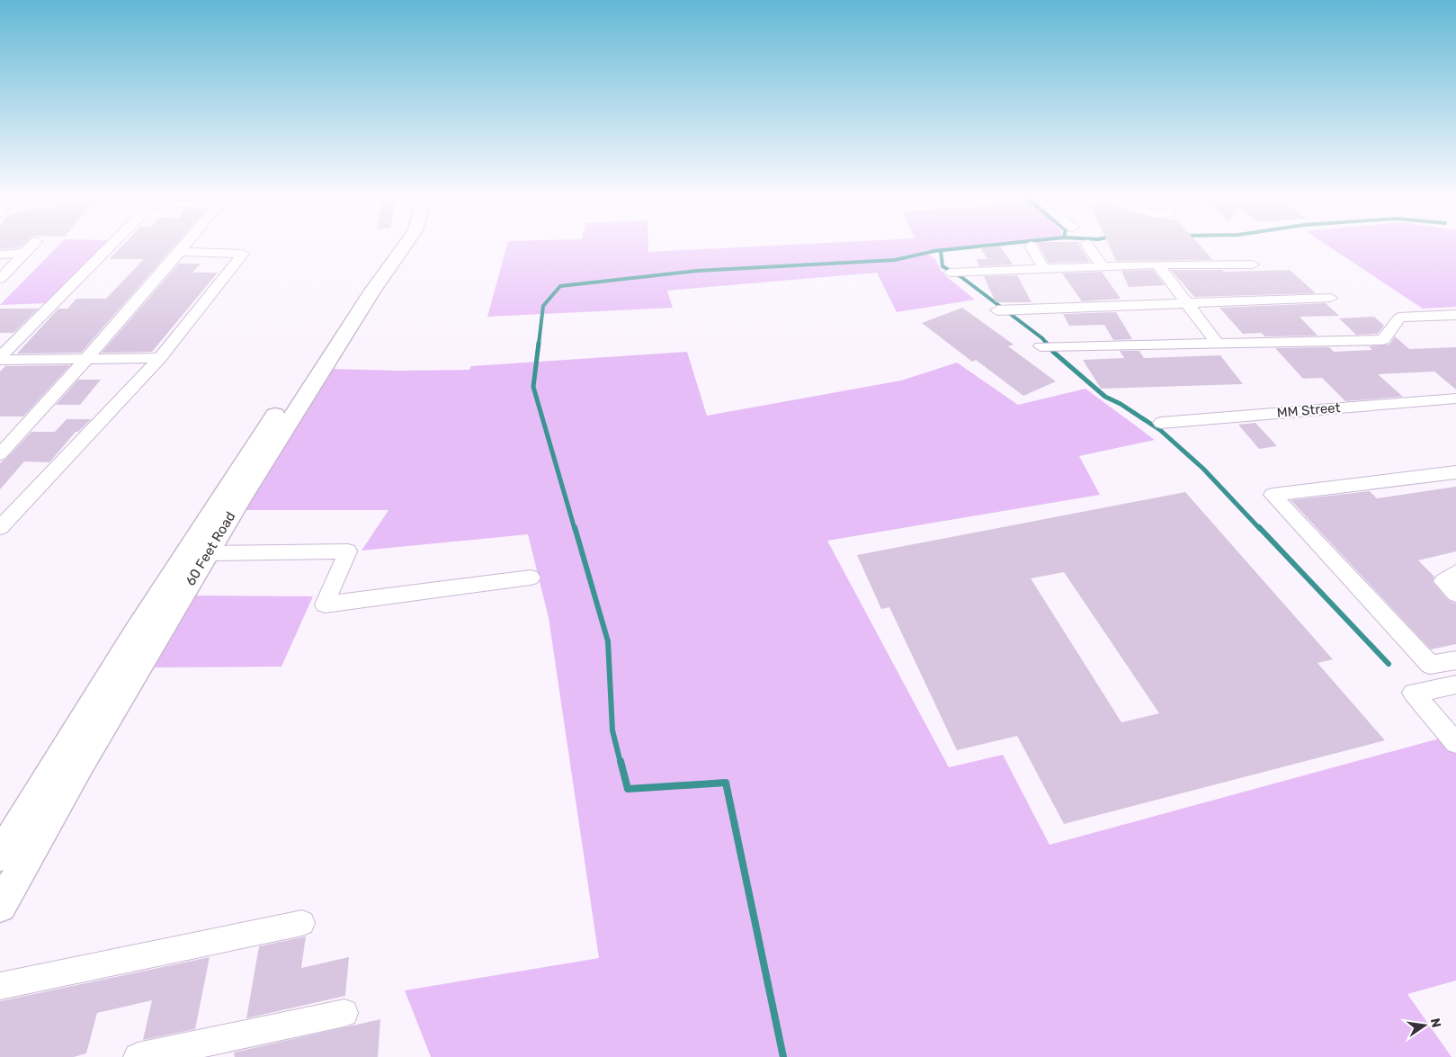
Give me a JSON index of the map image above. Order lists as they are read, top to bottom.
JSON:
{
  "streets": {
    "street": ["MM Street", "60 Feet Road"]
  },
  "north": "right"
}
